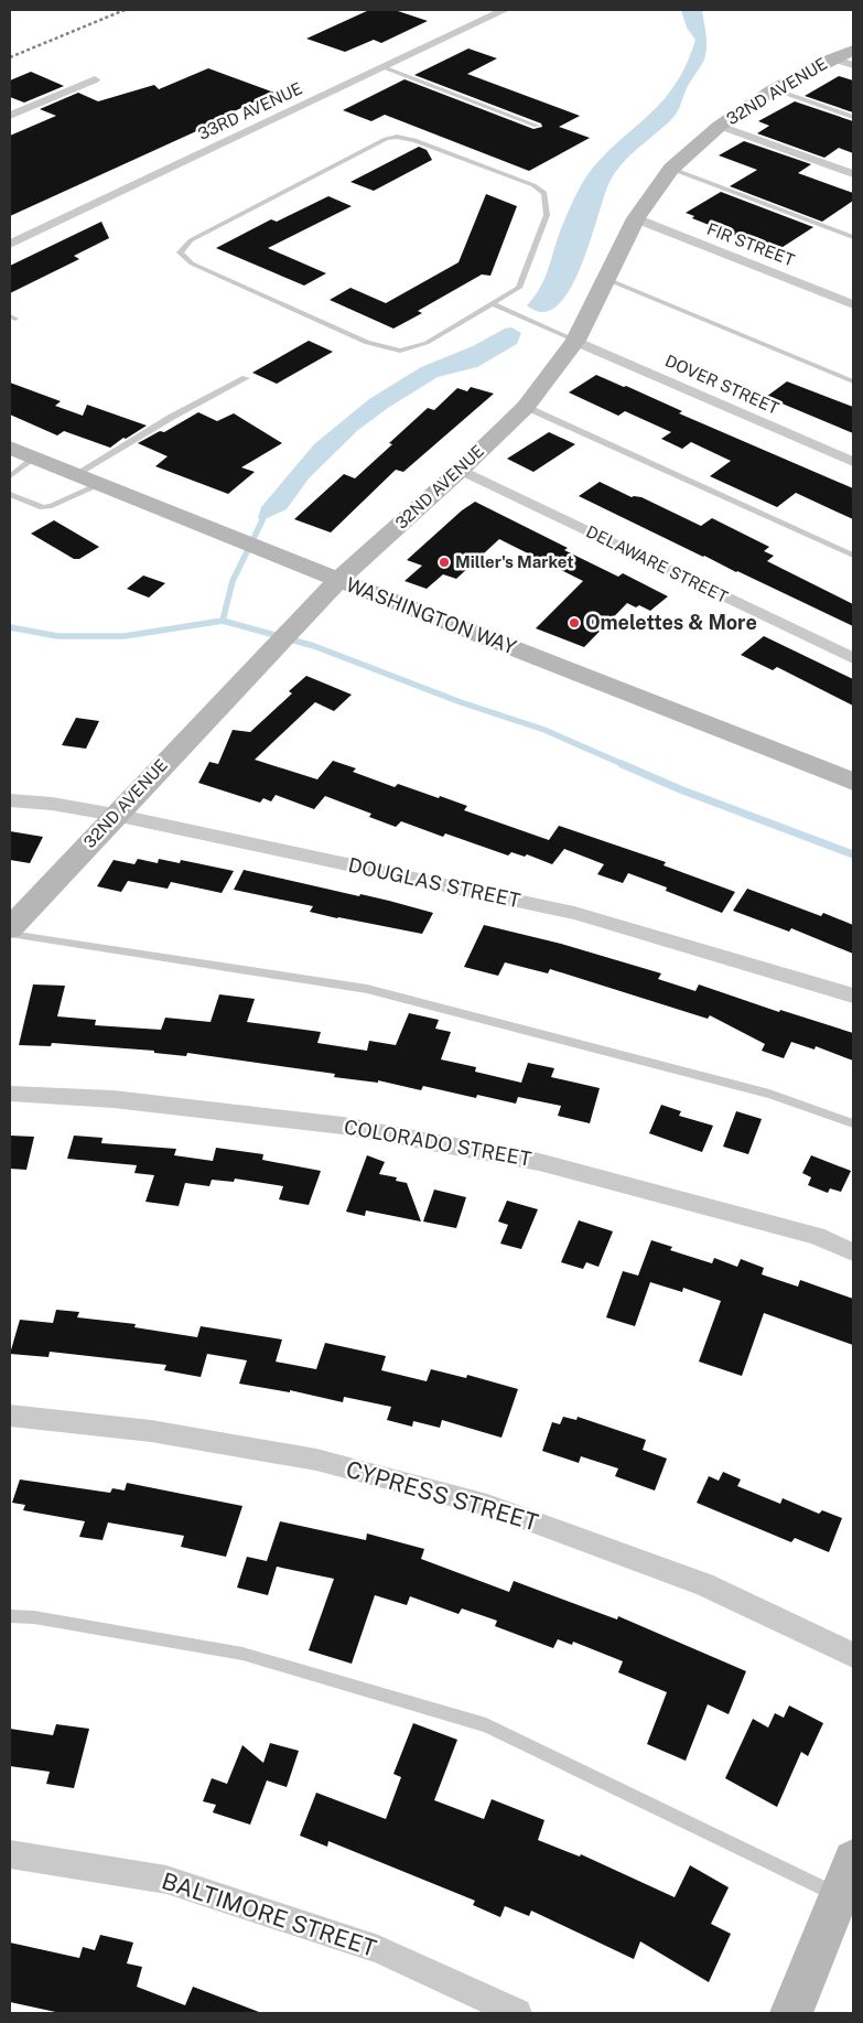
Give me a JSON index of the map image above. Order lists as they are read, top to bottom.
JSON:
{
  "streets": {
    "street": [
      "32ND AVENUE",
      "33RD AVENUE",
      "FIR STREET",
      "DOVER STREET",
      "DELAWARE STREET",
      "WASHINGTON WAY",
      "DOUGLAS STREET",
      "COLORADO STREET",
      "CYPRESS STREET",
      "BALTIMORE STREET"
    ]
  },
  "crossings": [
    ["32ND AVENUE", "FIR STREET"],
    ["32ND AVENUE", "DOVER STREET"],
    ["32ND AVENUE", "DELAWARE STREET"],
    ["32ND AVENUE", "WASHINGTON WAY"],
    ["32ND AVENUE", "DOUGLAS STREET"]
  ],
  "places": ["Miller's Market", "Omelettes & More"]
}
